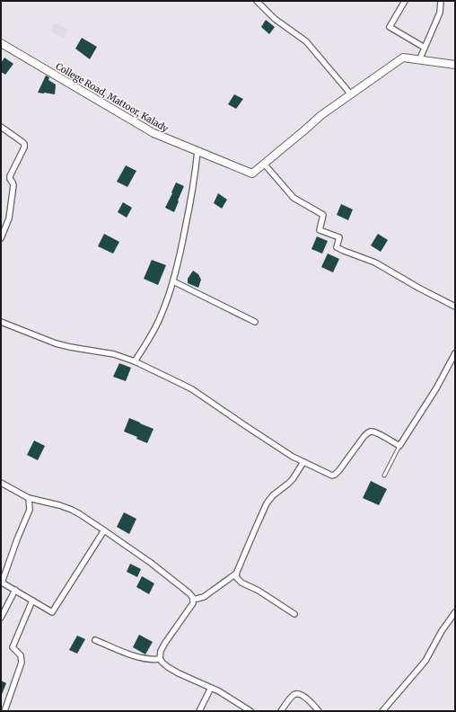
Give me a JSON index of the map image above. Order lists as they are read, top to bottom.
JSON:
{
  "streets": {
    "street": ["College Road, Mattoor, Kalady"]
  }
}
